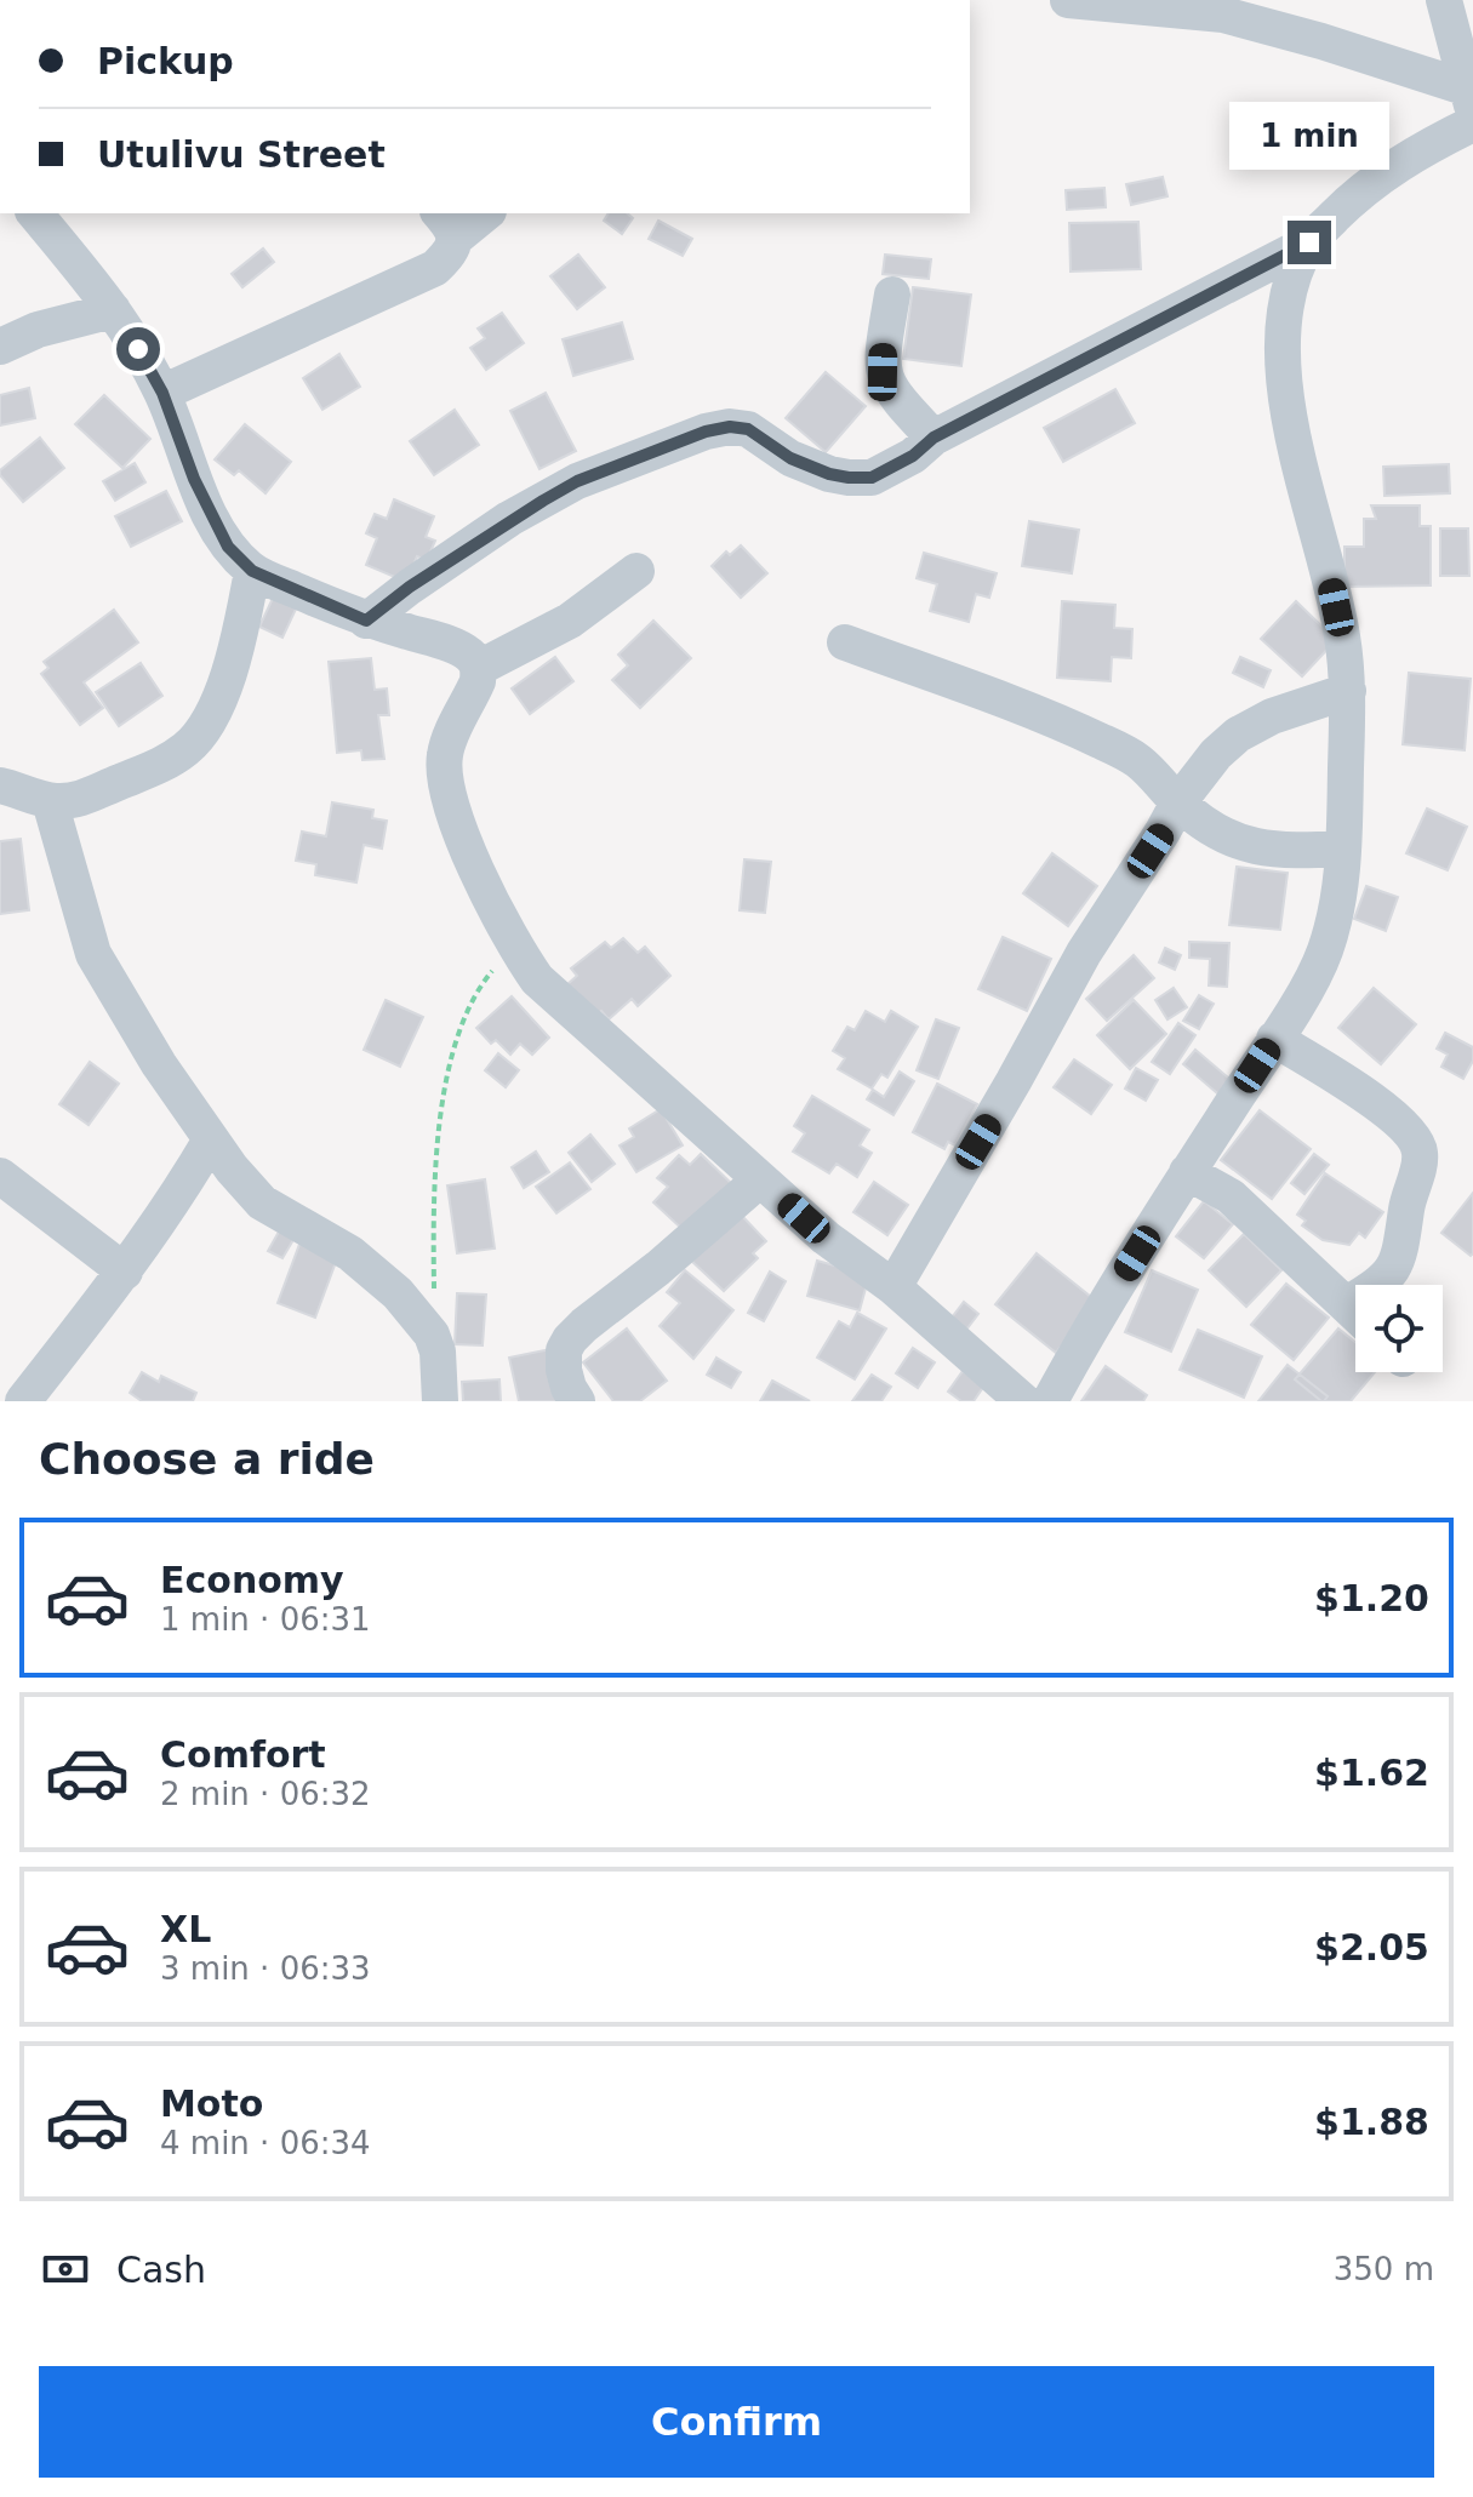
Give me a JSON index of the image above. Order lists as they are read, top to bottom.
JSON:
{
  "page": {
    "banner": ["Pickup", "Utulivu Street"],
    "bubble": "1 min",
    "heading": "Choose a ride",
    "list": [
      {
        "name": "Economy",
        "note": "1 min · 06:31",
        "value": "$1.20"
      },
      {
        "name": "Comfort",
        "note": "2 min · 06:32",
        "value": "$1.62"
      },
      {
        "name": "XL",
        "note": "3 min · 06:33",
        "value": "$2.05"
      },
      {
        "name": "Moto",
        "note": "4 min · 06:34",
        "value": "$1.88"
      }
    ],
    "pay": ["Cash", "350 m"],
    "buttons": "Confirm"
  }
}
